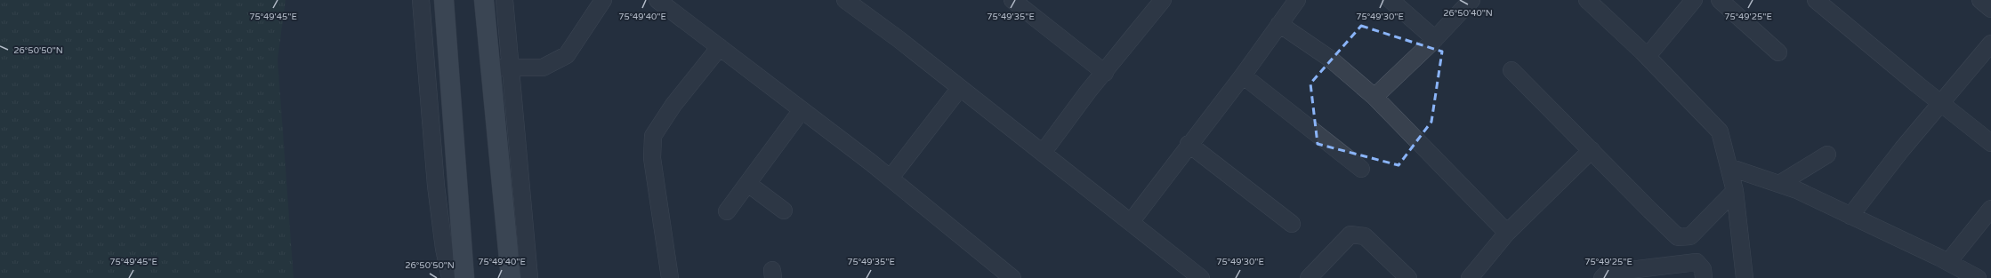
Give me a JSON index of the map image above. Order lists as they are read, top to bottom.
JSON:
{
  "coordinates": [
    "26°50'40\"N",
    "75°49'45\"E",
    "75°49'40\"E",
    "75°49'30\"E",
    "75°49'25\"E",
    "75°49'35\"E",
    "26°50'50\"N"
  ]
}
